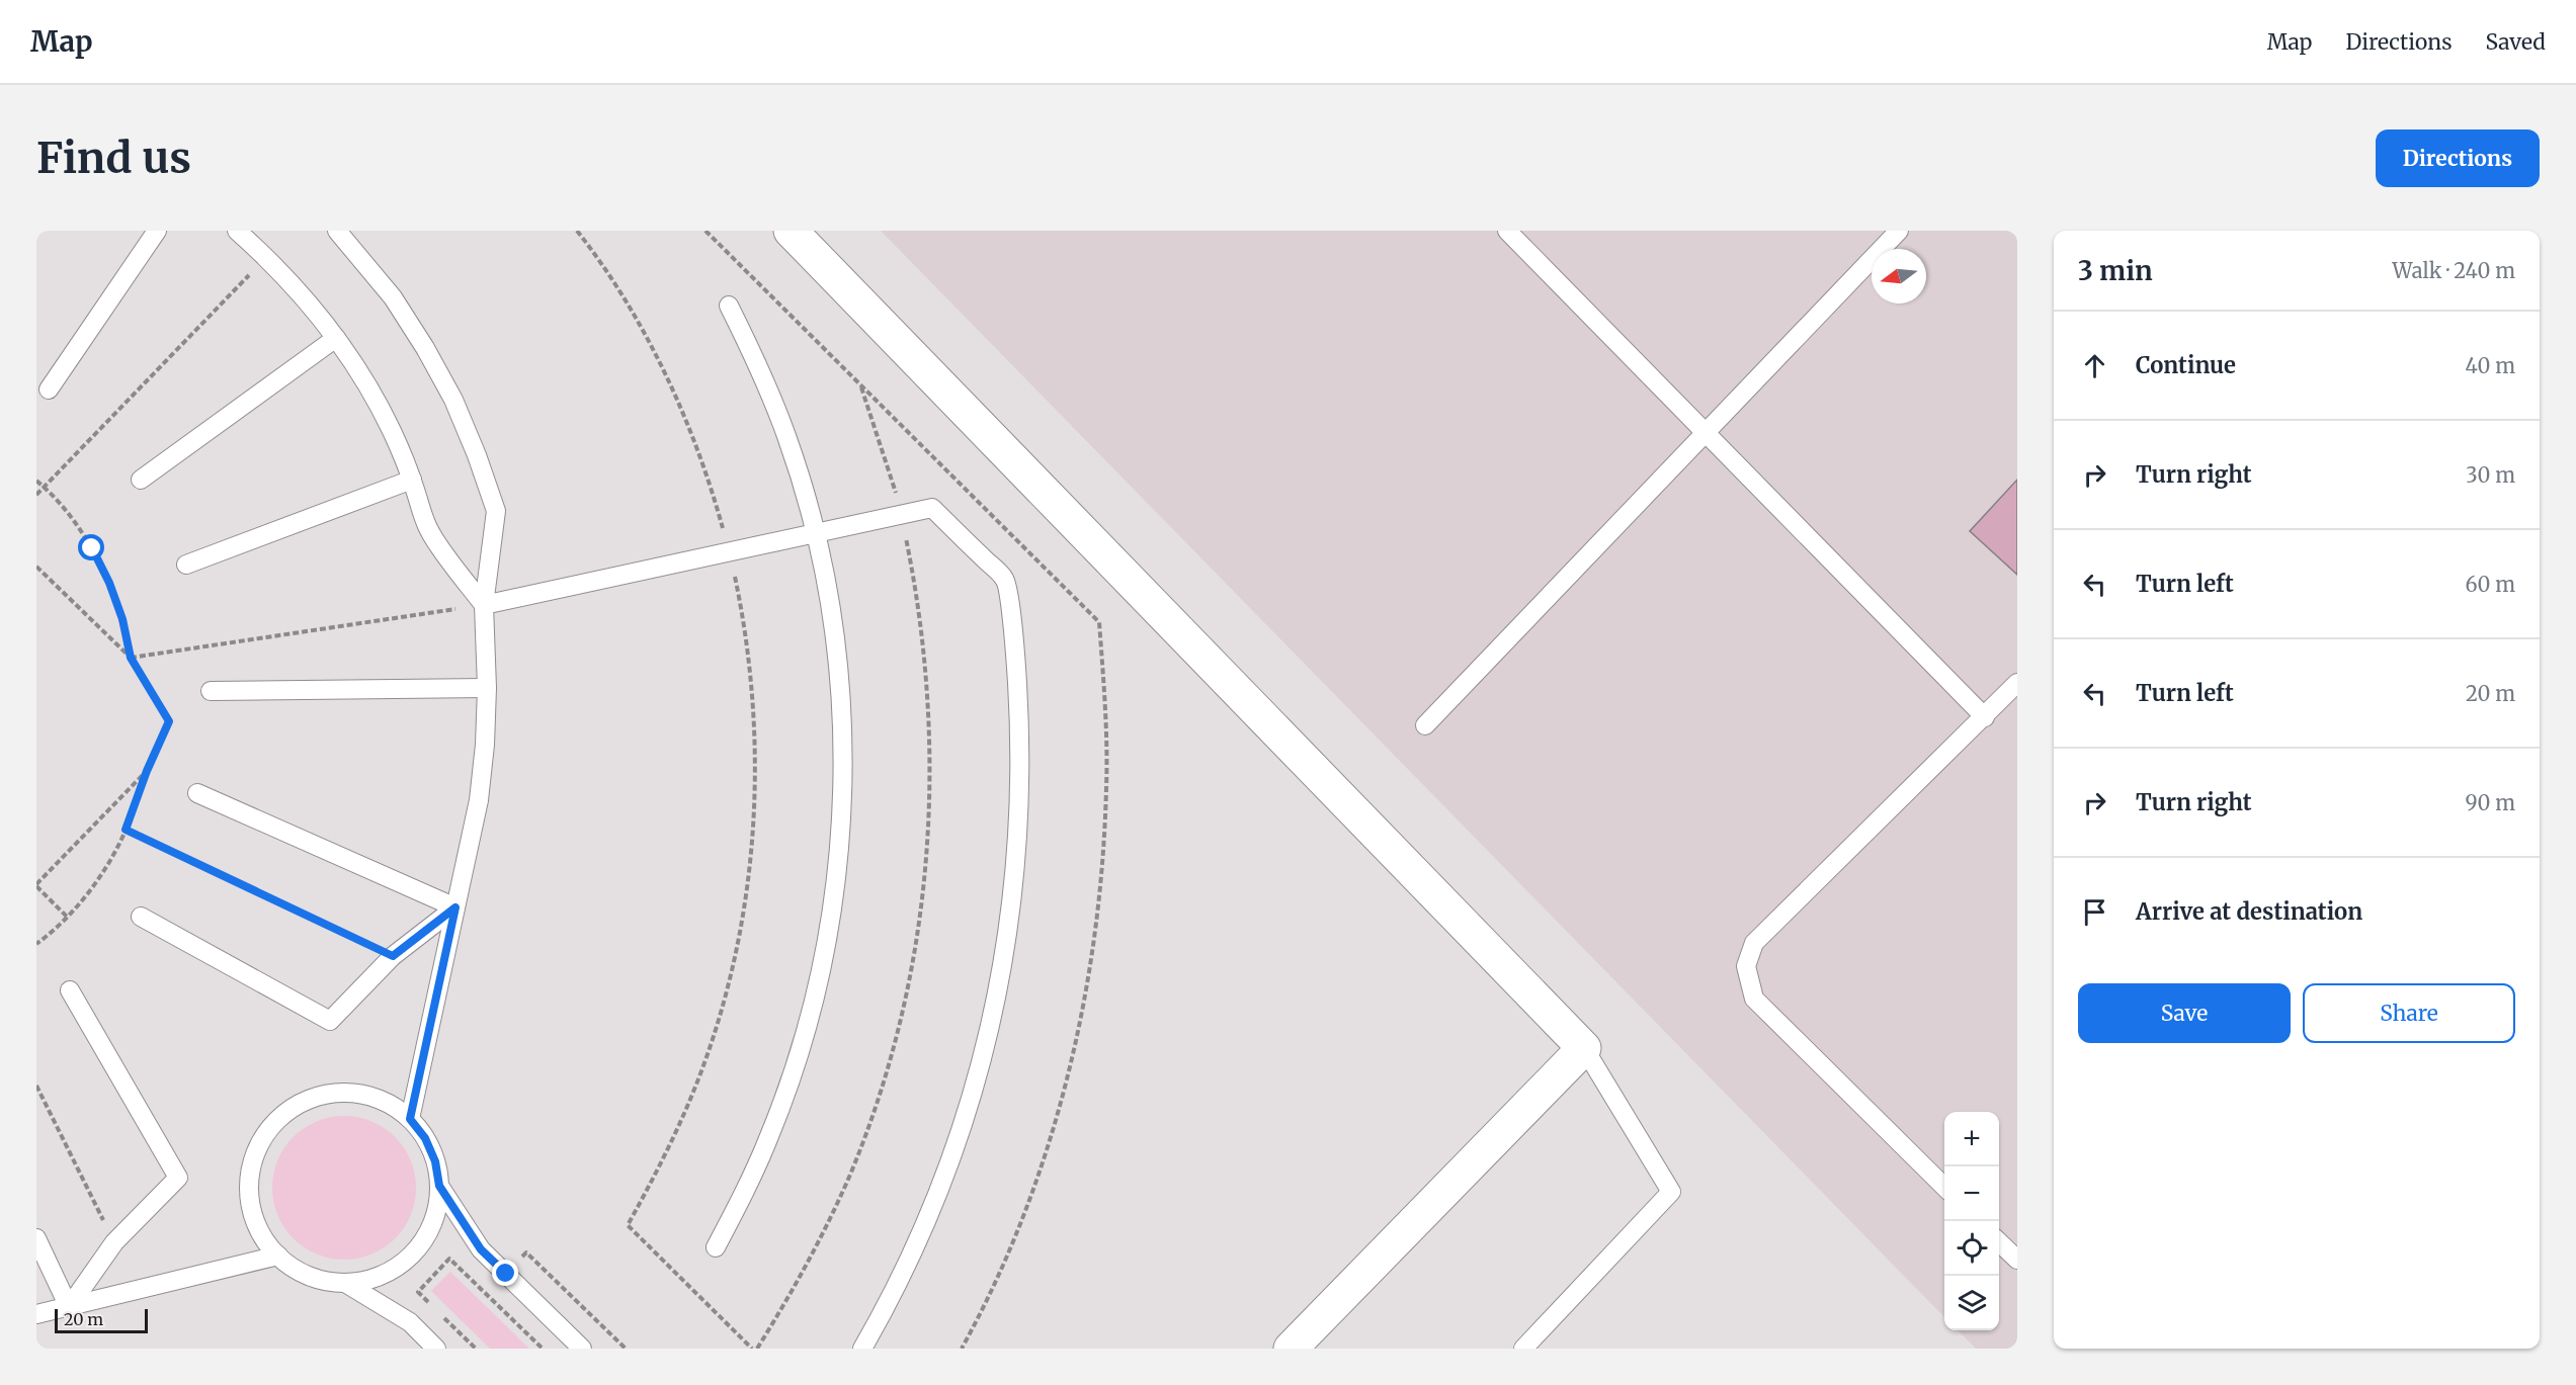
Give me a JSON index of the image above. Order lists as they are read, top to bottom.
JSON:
{
  "scale_bar": "20 m",
  "north": "left",
  "page": {
    "header": "Map",
    "nav": ["Map", "Directions", "Saved"],
    "buttons": [
      "Directions",
      ["Save", "Share"]
    ],
    "title": "Find us",
    "heading": ["3 min", "Walk · 240 m"],
    "list": [
      ["Continue", "40 m"],
      ["Turn right", "30 m"],
      ["Turn left", "60 m"],
      ["Turn left", "20 m"],
      ["Turn right", "90 m"],
      "Arrive at destination"
    ],
    "map_buttons": ["+", "−"],
    "scale": "20 m"
  }
}
